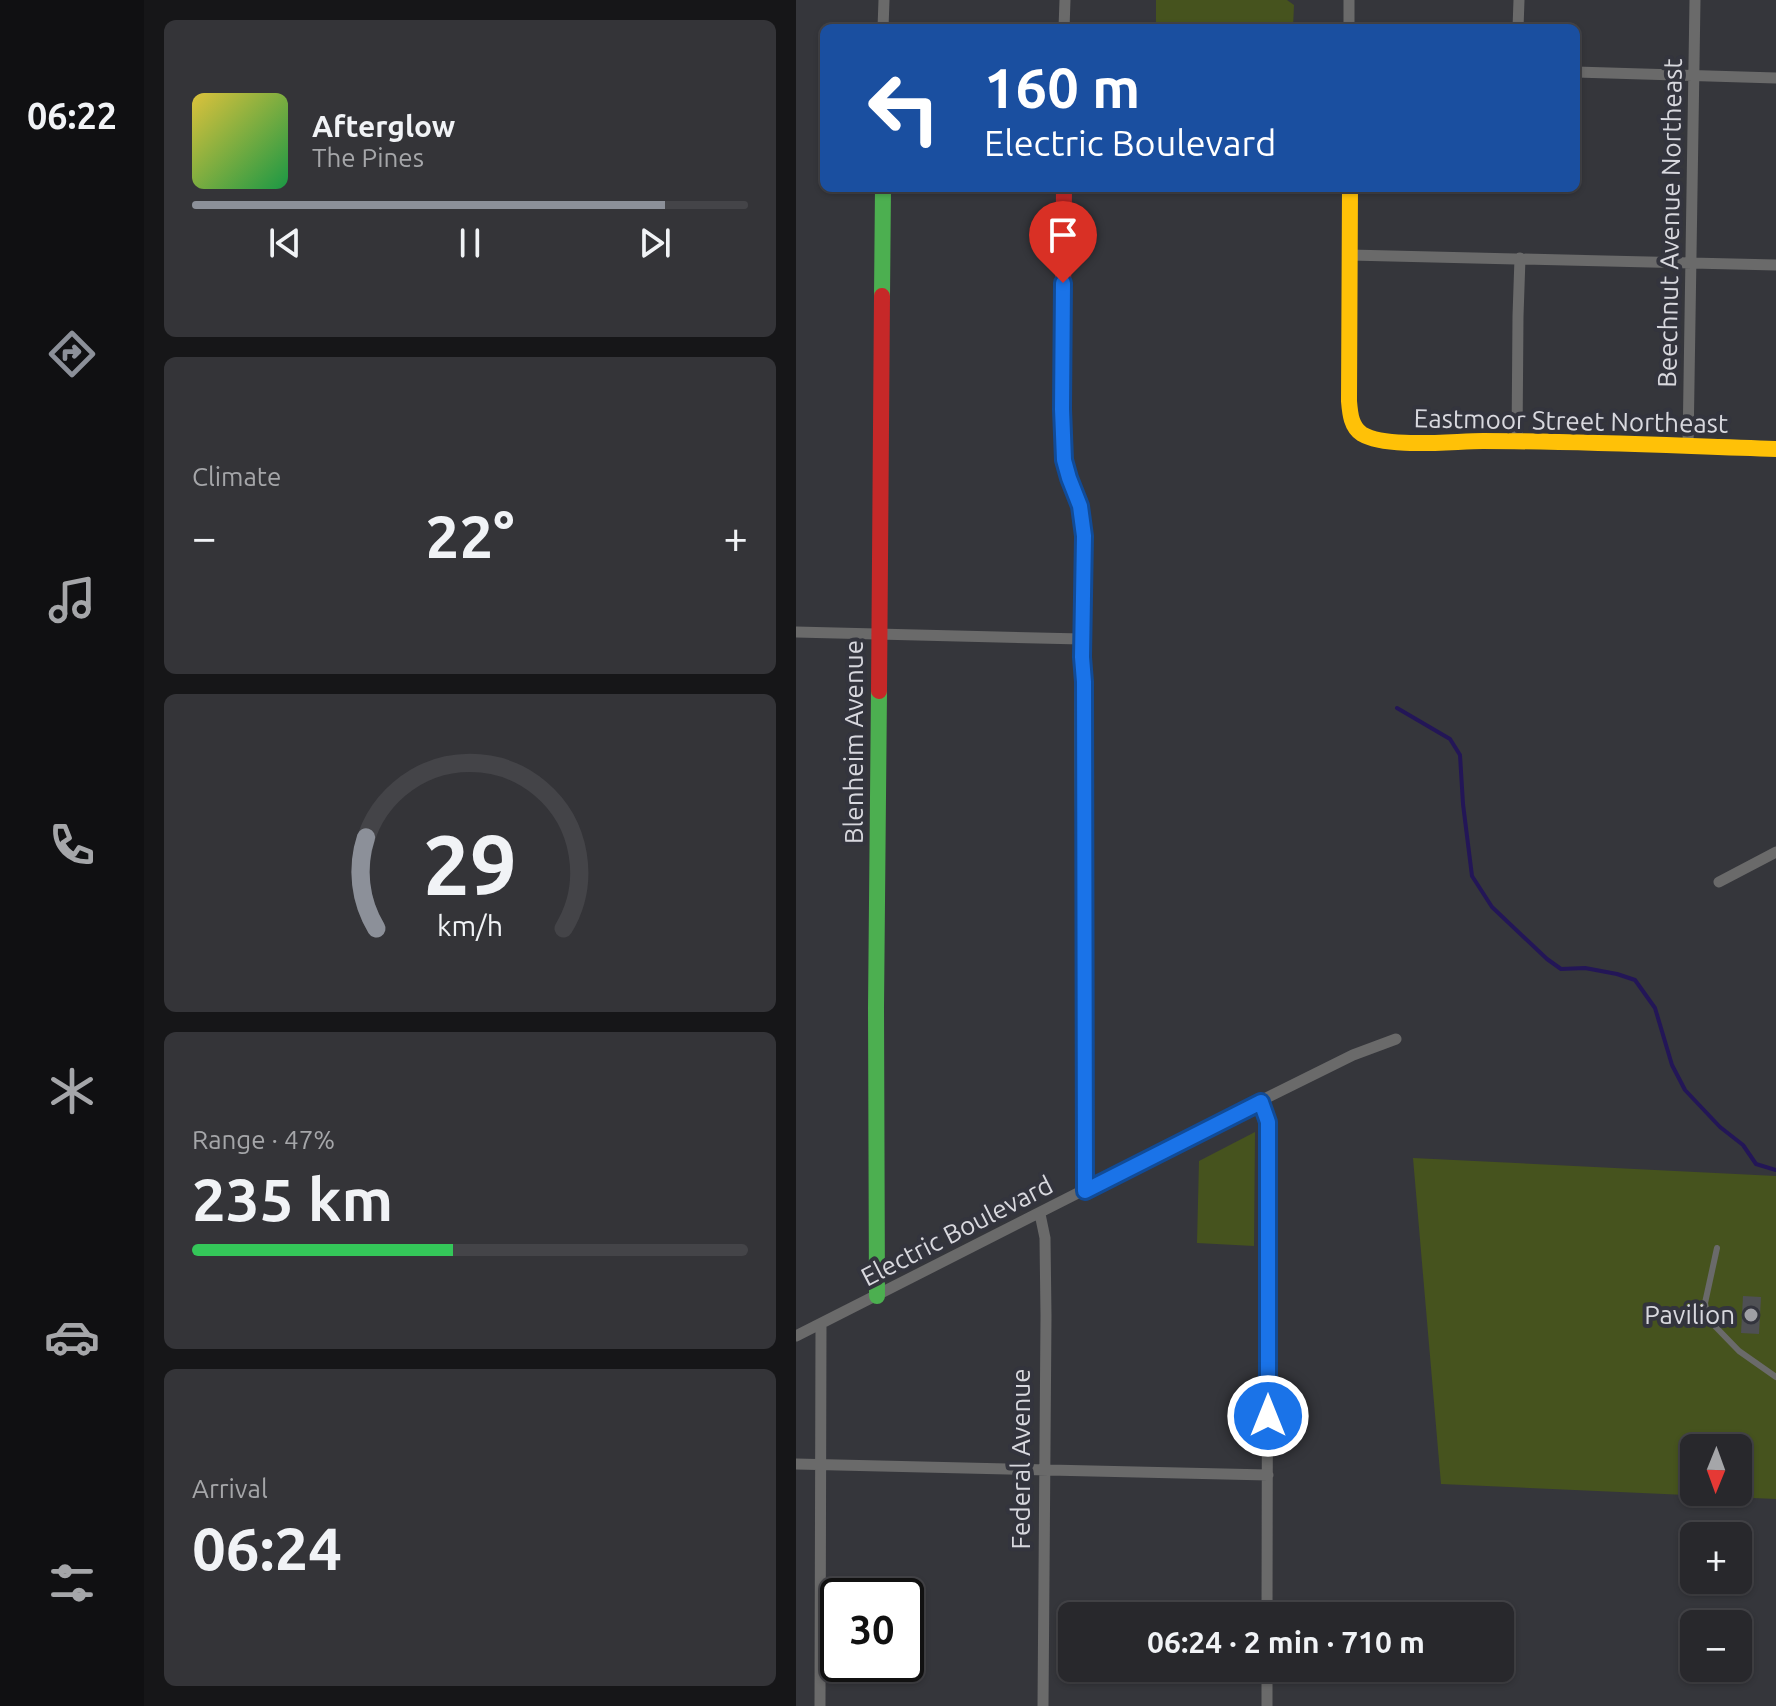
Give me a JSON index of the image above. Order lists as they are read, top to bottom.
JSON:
{
  "streets": {
    "street": [
      "Beechnut Avenue Northeast",
      "Eastmoor Street Northeast",
      "Blenheim Avenue",
      "Electric Boulevard",
      "Federal Avenue"
    ]
  },
  "crossings": [
    ["Beechnut Avenue Northeast", "Eastmoor Street Northeast"],
    ["Blenheim Avenue", "Electric Boulevard"],
    ["Electric Boulevard", "Federal Avenue"]
  ],
  "places": ["Pavilion"],
  "north": "bottom",
  "page": {
    "tabs": "06:22",
    "turn": ["160 m", "Electric Boulevard"],
    "song": ["Afterglow", "The Pines"],
    "tile": [
      "Climate",
      ["Range · 47%", "235 km"],
      ["Arrival", "06:24"]
    ],
    "heat": ["−", "22°", "+"],
    "map_buttons": ["+", "−"],
    "limit": "30",
    "trip": "06:24 · 2 min · 710 m",
    "gauge": ["29", "km/h"]
  }
}
